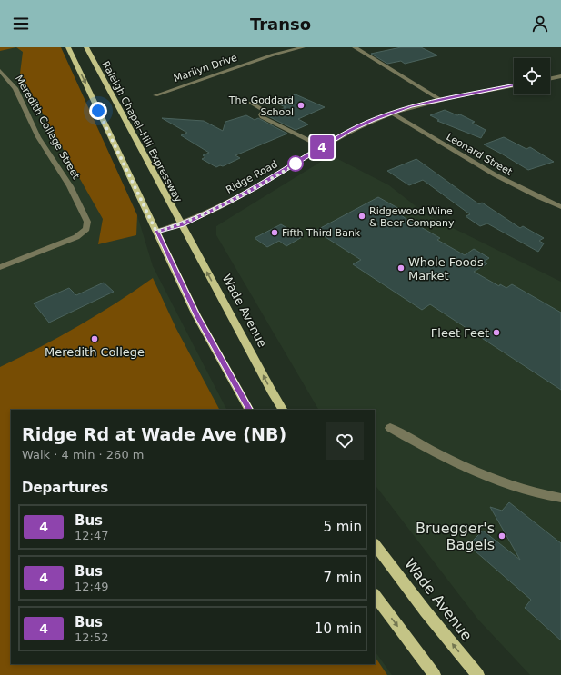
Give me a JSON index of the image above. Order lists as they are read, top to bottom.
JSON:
{
  "streets": {
    "main road": ["Raleigh Chapel–Hill Expressway", "Wade Avenue"],
    "street": [
      "Marilyn Drive",
      "Meredith College Street",
      "Leonard Street",
      "Ridge Road"
    ]
  },
  "crossings": [
    ["Raleigh Chapel–Hill Expressway", "Ridge Road"],
    ["Raleigh Chapel–Hill Expressway", "Wade Avenue"],
    ["Leonard Street", "Ridge Road"],
    ["Ridge Road", "Wade Avenue"]
  ],
  "places": [
    "The Goddard School",
    "Ridgewood Wine & Beer Company",
    "Fifth Third Bank",
    "Whole Foods Market",
    "Fleet Feet",
    "Meredith College",
    "Bruegger's Bagels"
  ],
  "lines": ["bus line 4"],
  "page": {
    "header": "Transo",
    "on_map": "4",
    "heading": [
      ["Ridge Rd at Wade Ave (NB)", "Walk · 4 min · 260 m"],
      "Departures"
    ],
    "list": [
      {
        "mark": "4",
        "name": "Bus",
        "note": "12:47",
        "value": "5 min"
      },
      {
        "mark": "4",
        "name": "Bus",
        "note": "12:49",
        "value": "7 min"
      },
      {
        "mark": "4",
        "name": "Bus",
        "note": "12:52",
        "value": "10 min"
      }
    ]
  }
}
